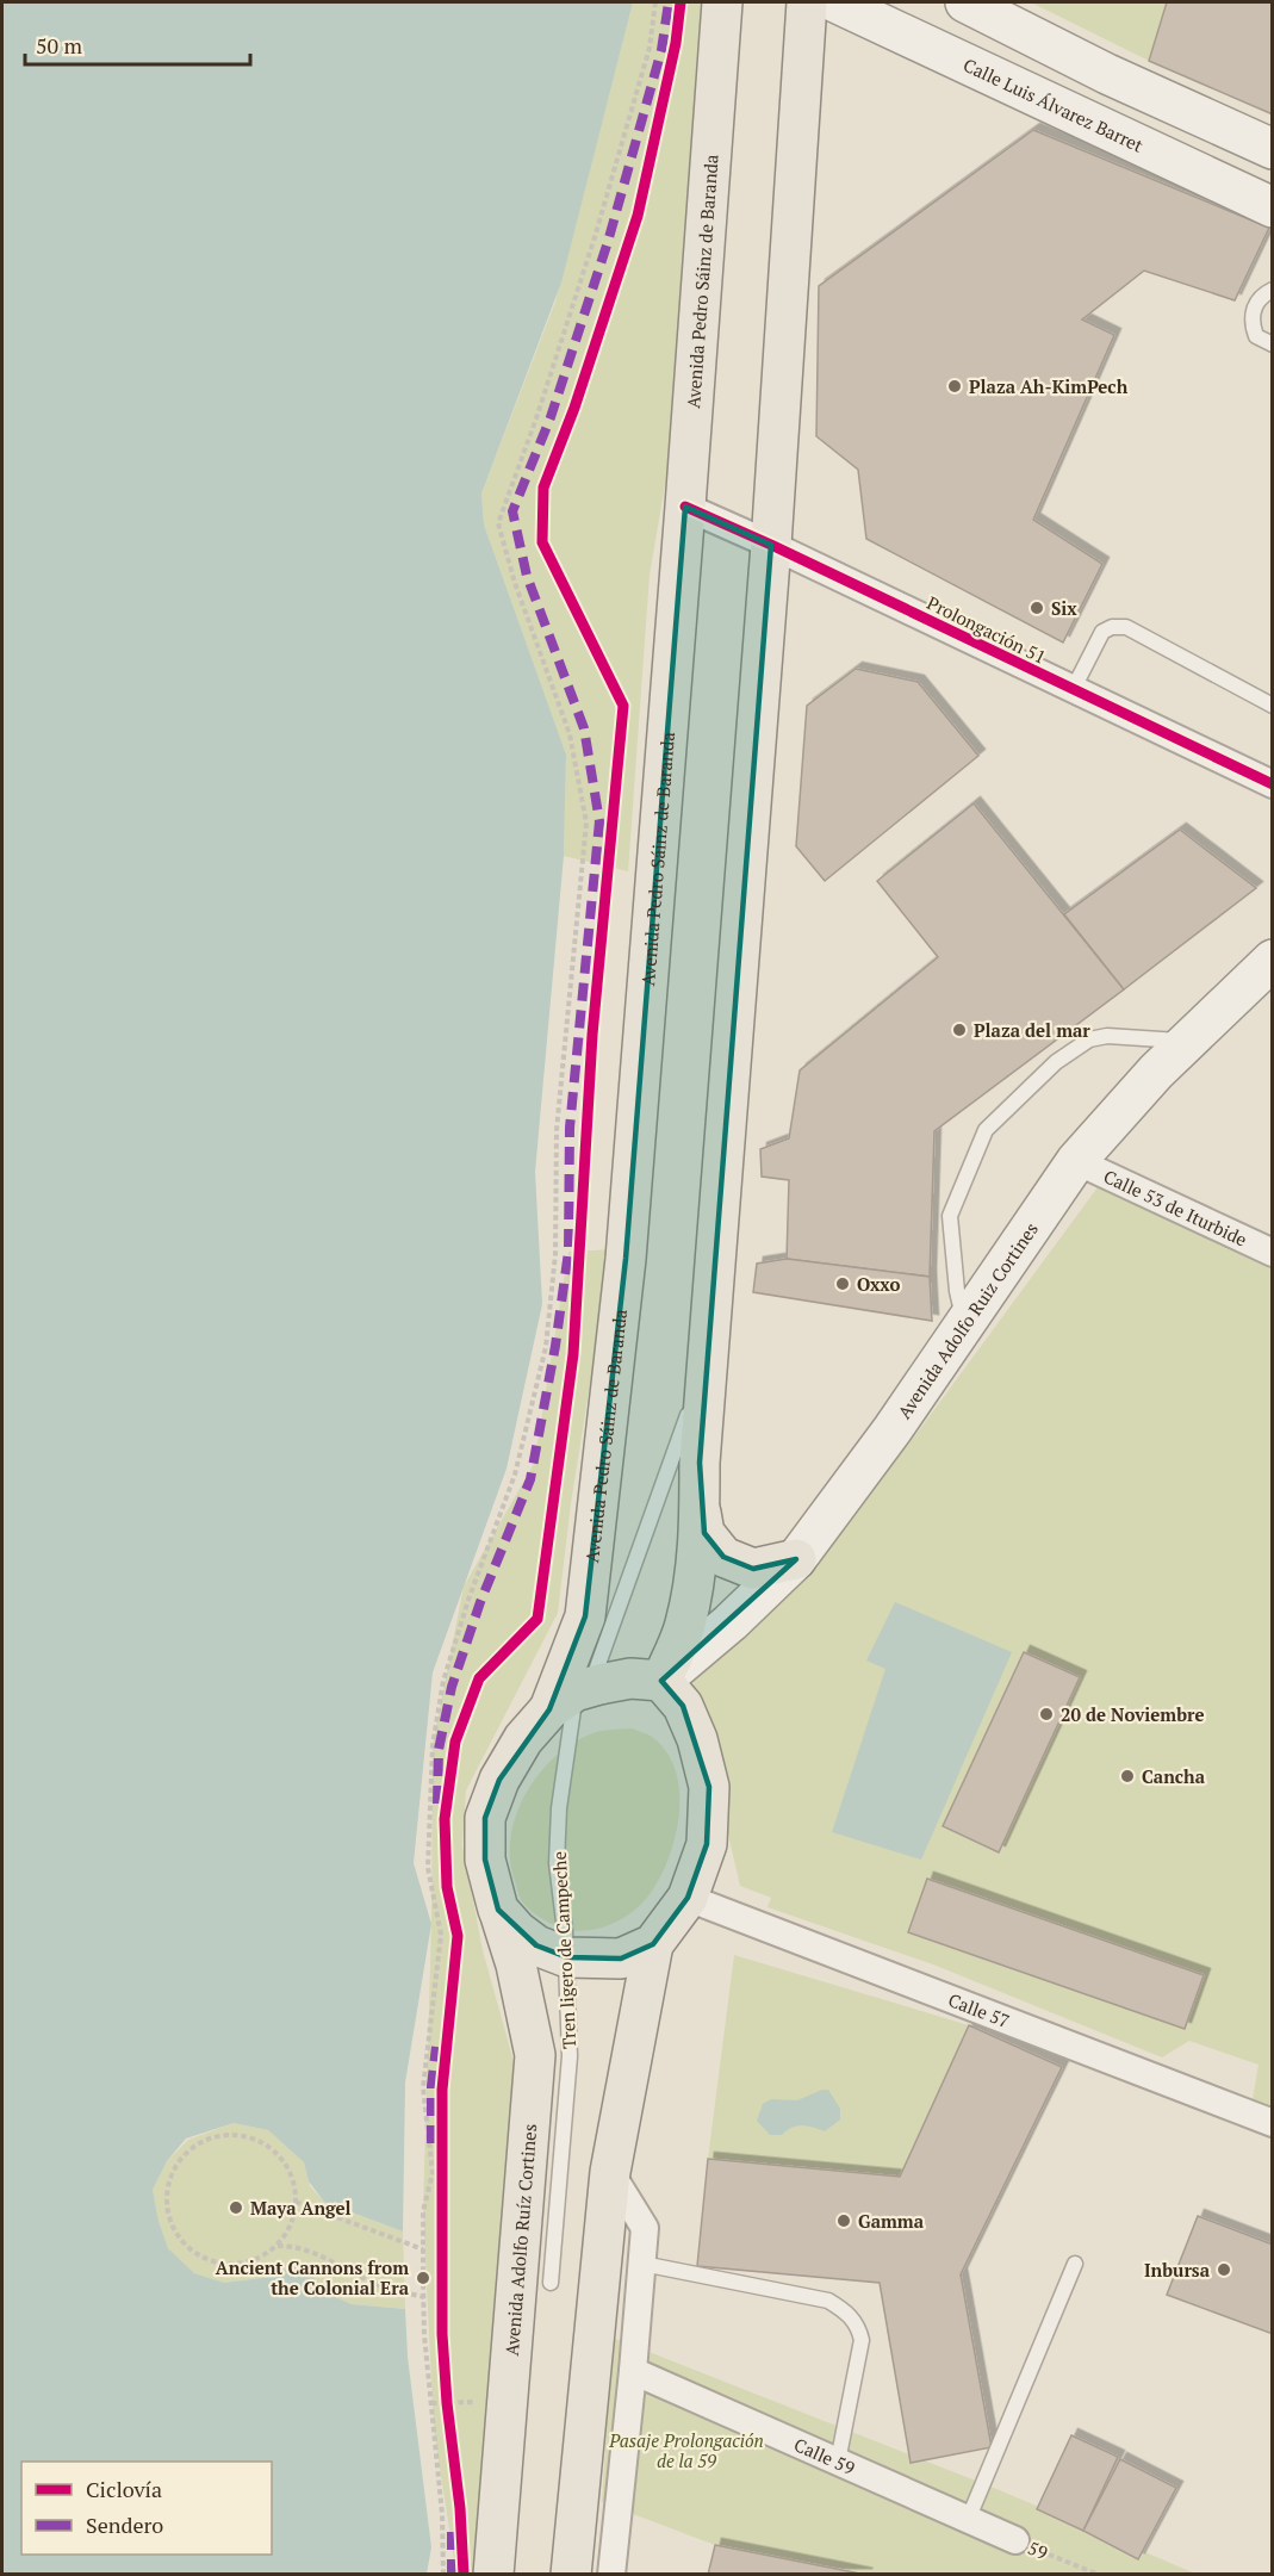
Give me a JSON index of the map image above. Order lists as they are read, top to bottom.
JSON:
{
  "streets": {
    "main road": [
      "Calle Luis Álvarez Barret",
      "Avenida Pedro Sáinz de Baranda",
      "Avenida Adolfo Ruiz Cortines",
      "Avenida Adolfo Ruíz Cortines"
    ],
    "street": [
      "Prolongación 51",
      "Calle 53 de Iturbide",
      "Calle 57",
      "Calle 59"
    ],
    "lane": ["Tren ligero de Campeche"],
    "path": ["59"]
  },
  "crossings": [
    ["Avenida Pedro Sáinz de Baranda", "Prolongación 51"],
    ["Avenida Pedro Sáinz de Baranda", "Tren ligero de Campeche"],
    ["Avenida Pedro Sáinz de Baranda", "Avenida Adolfo Ruíz Cortines"],
    ["Calle 53 de Iturbide", "Avenida Adolfo Ruiz Cortines"],
    ["Tren ligero de Campeche", "Avenida Adolfo Ruíz Cortines"],
    ["Calle 59", "59"]
  ],
  "parks": ["Pasaje Prolongación de la 59"],
  "places": [
    "Plaza Ah-KimPech",
    "Six",
    "Plaza del mar",
    "Oxxo",
    "20 de Noviembre",
    "Cancha",
    "Maya Angel",
    "Gamma",
    "Inbursa",
    "Ancient Cannons from the Colonial Era"
  ],
  "legend": ["Ciclovía", "Sendero"],
  "scale_bar": "50 m"
}
